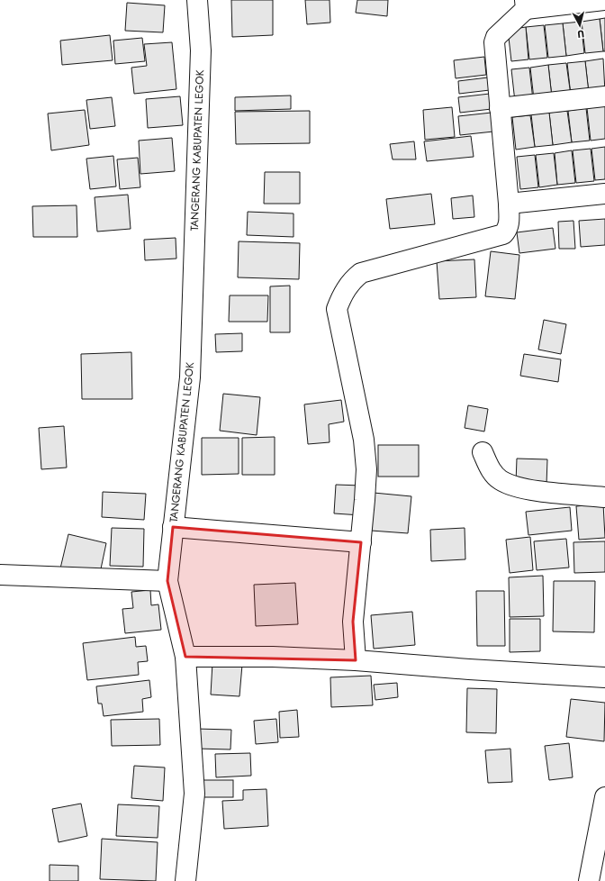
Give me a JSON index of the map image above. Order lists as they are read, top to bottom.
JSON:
{
  "streets": {
    "street": ["TANGERANG KABUPATEN LEGOK"]
  },
  "north": "bottom"
}
